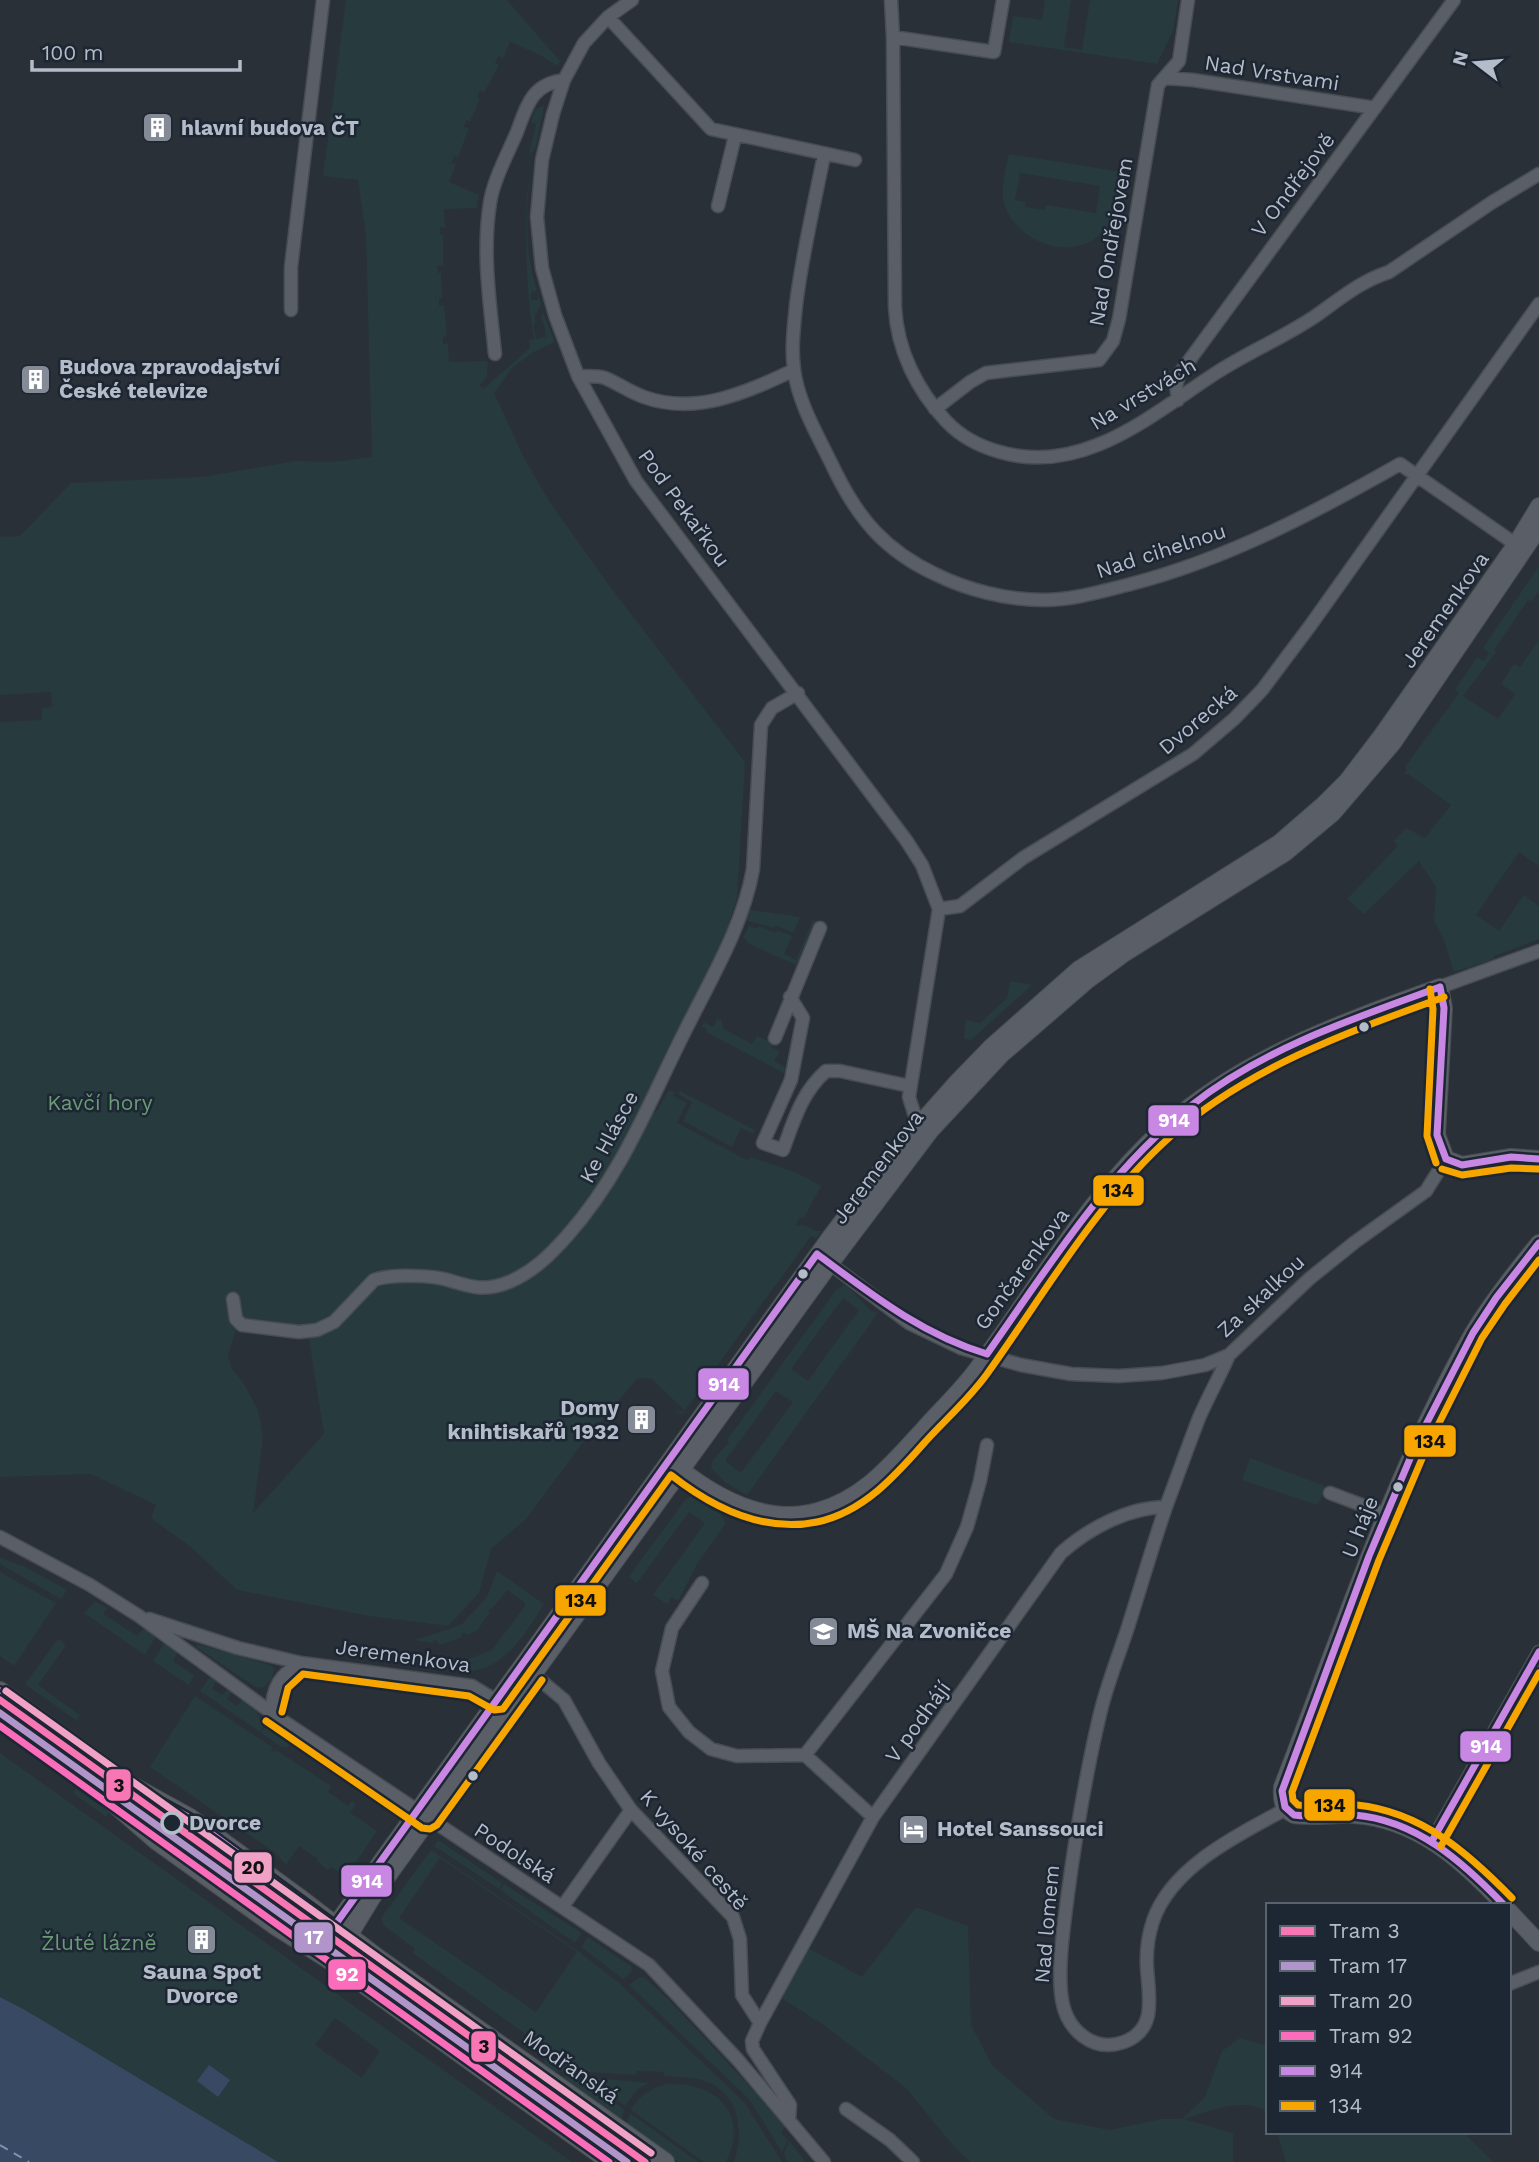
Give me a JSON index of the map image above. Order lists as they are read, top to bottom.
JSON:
{
  "streets": {
    "main road": ["Modřanská"],
    "street": [
      "Nad Vrstvami",
      "V Ondřejově",
      "Nad Ondřejovem",
      "Na vrstvách",
      "Pod Pekařkou",
      "Nad cihelnou",
      "Jeremenkova",
      "Dvorecká",
      "Ke Hlásce",
      "Gončarenkova",
      "Za skalkou",
      "U háje",
      "V podhájí",
      "K vysoké cestě",
      "Podolská",
      "Nad lomem"
    ]
  },
  "crossings": [
    ["Nad Vrstvami", "V Ondřejově"],
    ["Nad Vrstvami", "Nad Ondřejovem"],
    ["V Ondřejově", "Na vrstvách"],
    ["Nad Ondřejovem", "Na vrstvách"],
    ["Pod Pekařkou", "Dvorecká"],
    ["Pod Pekařkou", "Ke Hlásce"],
    ["Nad cihelnou", "Jeremenkova"],
    ["Nad cihelnou", "Dvorecká"],
    ["Jeremenkova", "Gončarenkova"],
    ["Jeremenkova", "Za skalkou"],
    ["Jeremenkova", "K vysoké cestě"],
    ["Jeremenkova", "Podolská"],
    ["Gončarenkova", "Za skalkou"],
    ["Za skalkou", "Nad lomem"],
    ["U háje", "Nad lomem"],
    ["V podhájí", "K vysoké cestě"],
    ["V podhájí", "Nad lomem"]
  ],
  "parks": ["Kavčí hory", "Žluté lázně"],
  "places": {
    "building": [
      "hlavní budova ČT",
      "Budova zpravodajství České televize",
      "Domy knihtiskařů 1932",
      "Sauna Spot Dvorce"
    ],
    "school or university": ["MŠ Na Zvoničce"],
    "other": ["Dvorce"],
    "hotel": ["Hotel Sanssouci"]
  },
  "lines": [
    "transit line 914",
    "transit line 134",
    "tram line 20",
    "tram line 3",
    "tram line 17",
    "tram line 92"
  ],
  "legend": [
    "Tram 3",
    "Tram 17",
    "Tram 20",
    "Tram 92",
    "914",
    "134"
  ],
  "scale_bar": "100 m",
  "north": "left"
}
